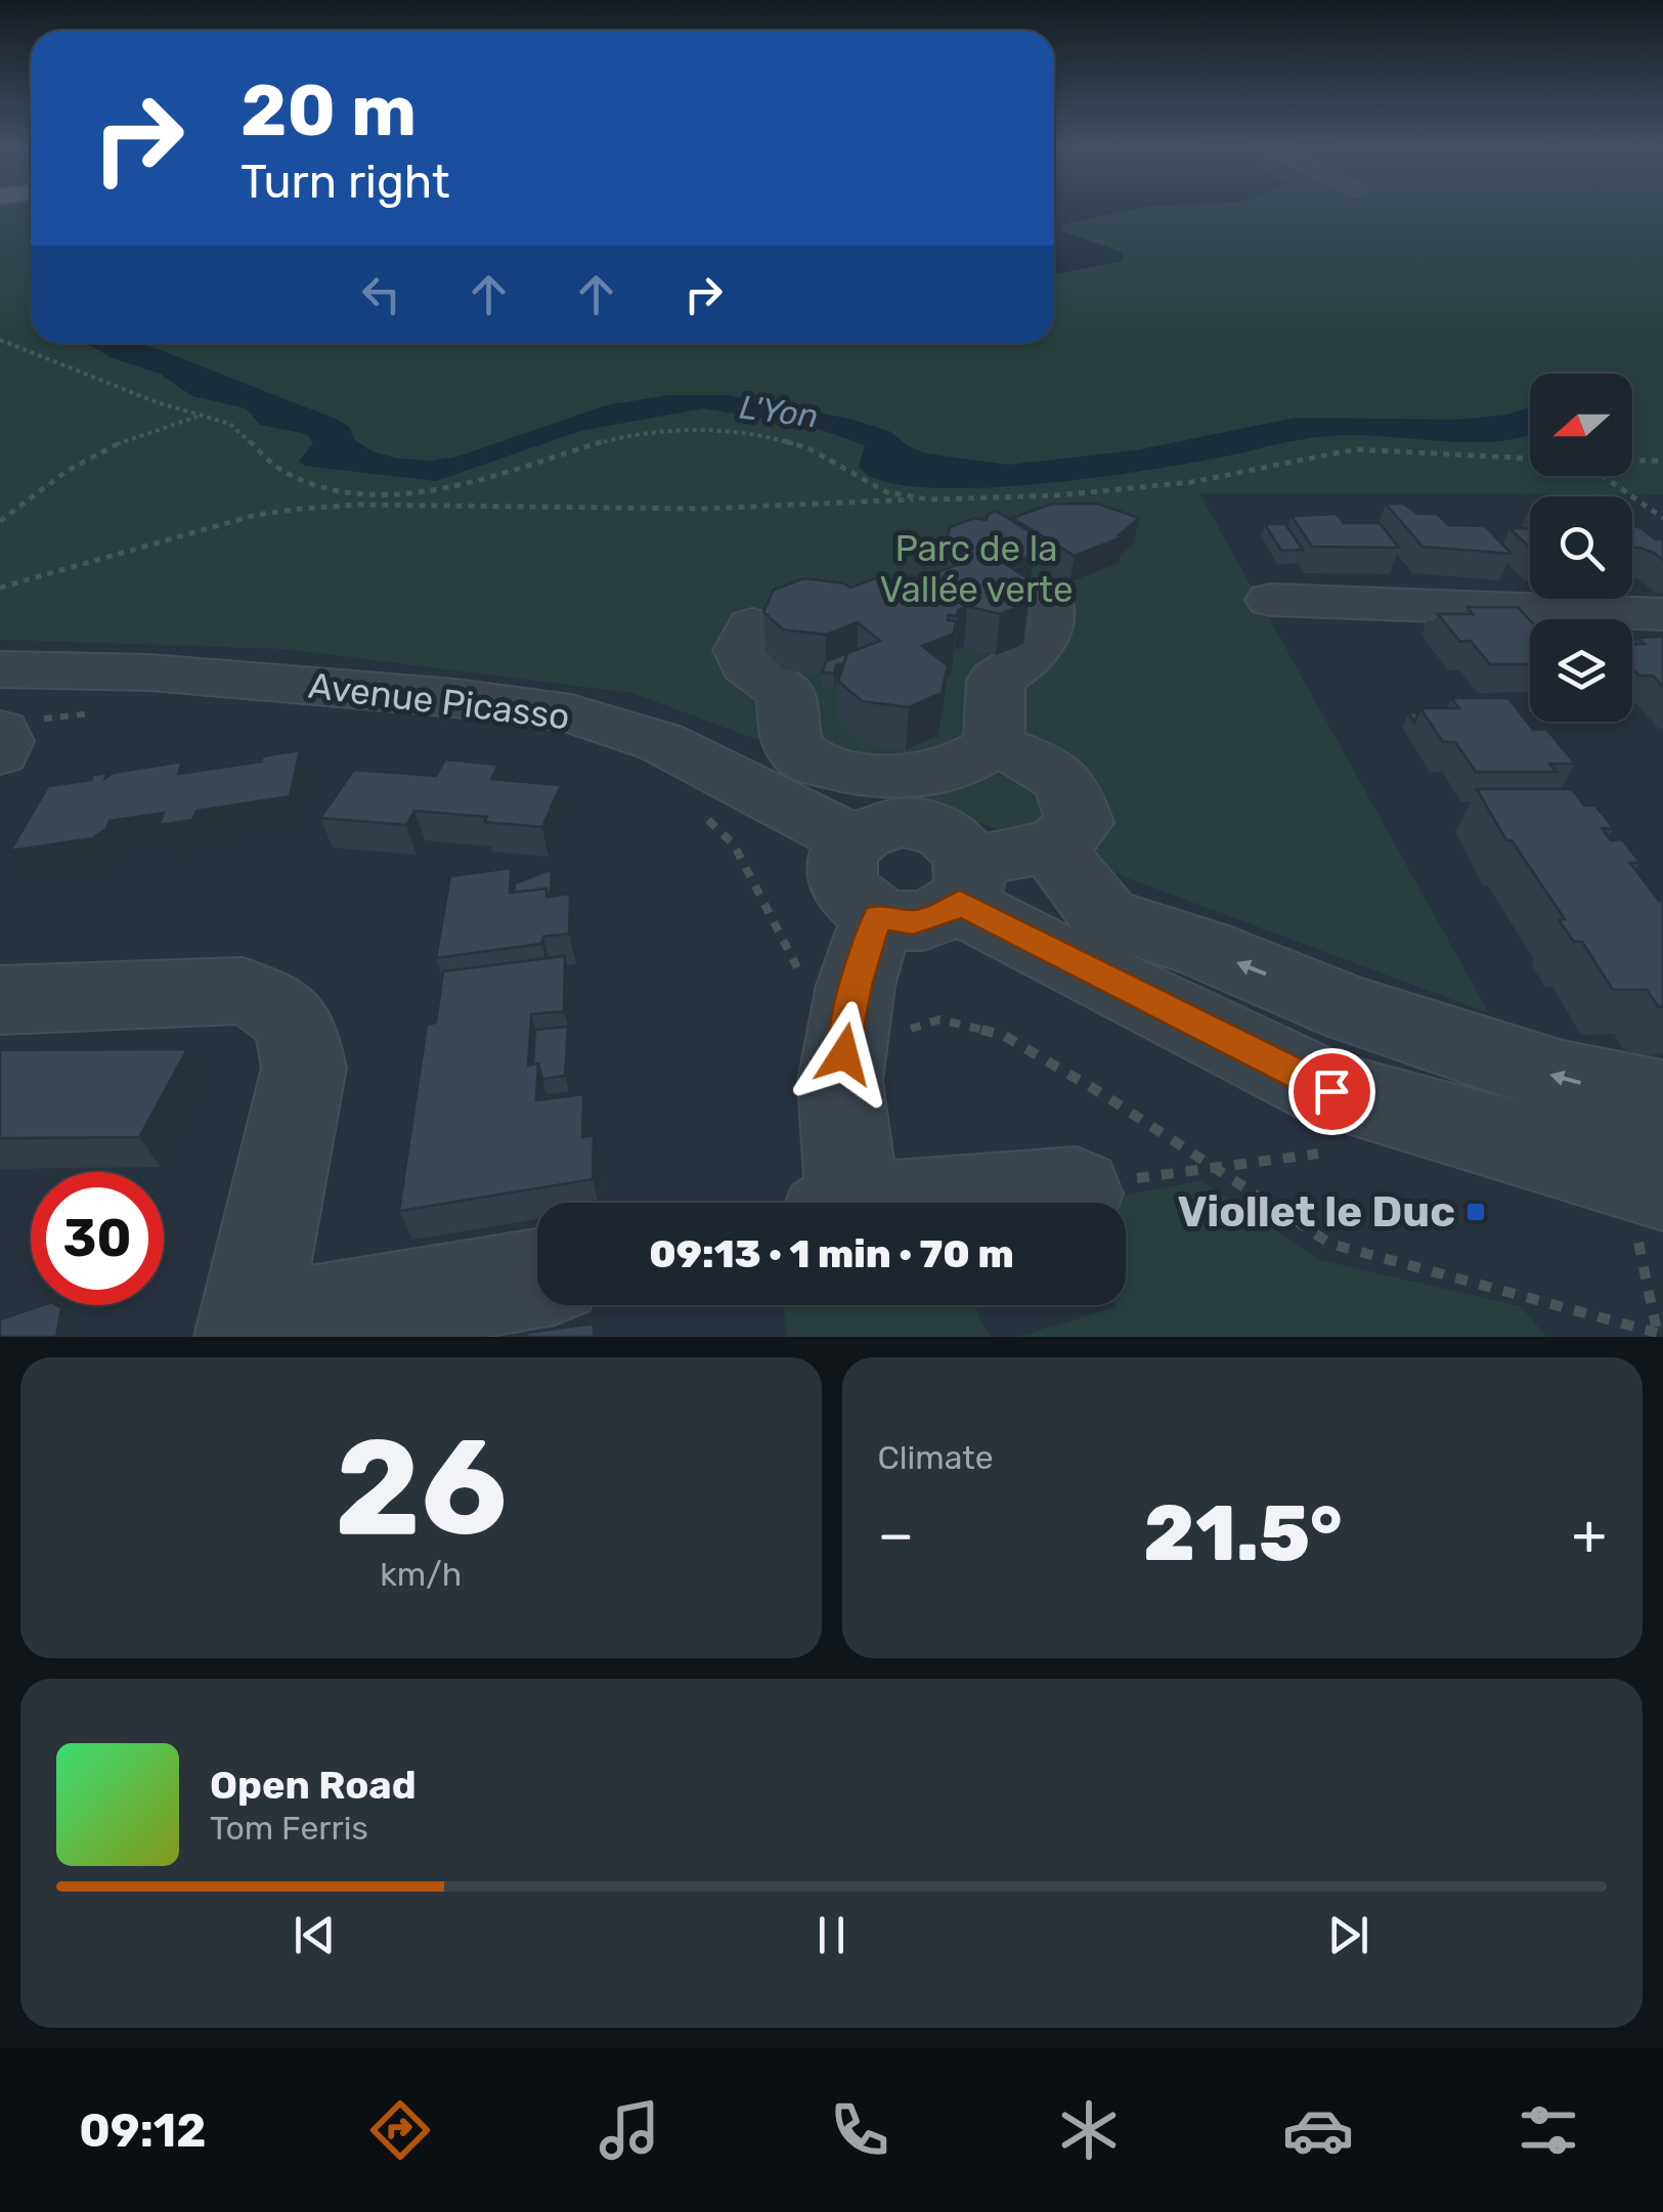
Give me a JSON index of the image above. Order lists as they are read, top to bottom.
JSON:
{
  "streets": {
    "street": ["Avenue Picasso"]
  },
  "water": ["L'Yon"],
  "parks": ["Parc de la Vallée verte"],
  "places": {
    "transit": ["Viollet le Duc"]
  },
  "north": "left",
  "page": {
    "turn": ["20 m", "Turn right"],
    "limit": "30",
    "trip": "09:13 · 1 min · 70 m",
    "tile": [
      ["26", "km/h"],
      "Climate"
    ],
    "heat": ["−", "21.5°", "+"],
    "song": ["Open Road", "Tom Ferris"],
    "tabs": "09:12"
  }
}
